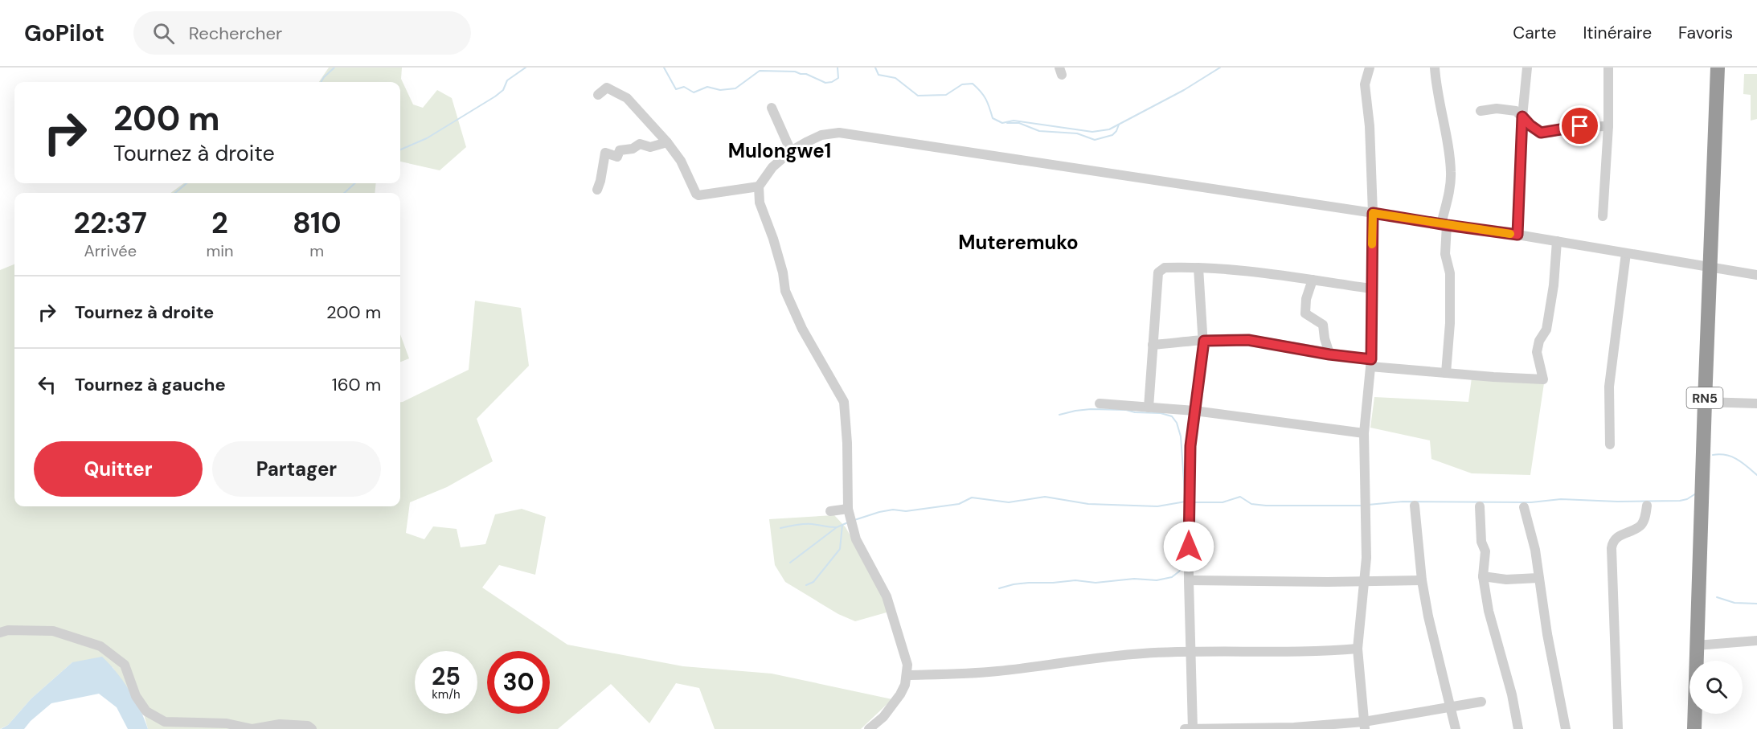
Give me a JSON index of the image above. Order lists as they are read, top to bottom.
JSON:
{
  "streets": {
    "highway": ["RN5"]
  },
  "districts": ["Mulongwe1", "Muteremuko"],
  "page": {
    "header": "GoPilot",
    "search": "Rechercher",
    "nav": ["Carte", "Itinéraire", "Favoris"],
    "turn": ["200 m", "Tournez à droite"],
    "eta": [
      "22:37",
      "Arrivée",
      "2",
      "min",
      "810",
      "m"
    ],
    "list": [
      {
        "name": "Tournez à droite",
        "value": "200 m"
      },
      {
        "name": "Tournez à gauche",
        "value": "160 m"
      }
    ],
    "buttons": ["Quitter", "Partager"],
    "speed": "25 km/h",
    "limit": "30"
  }
}
